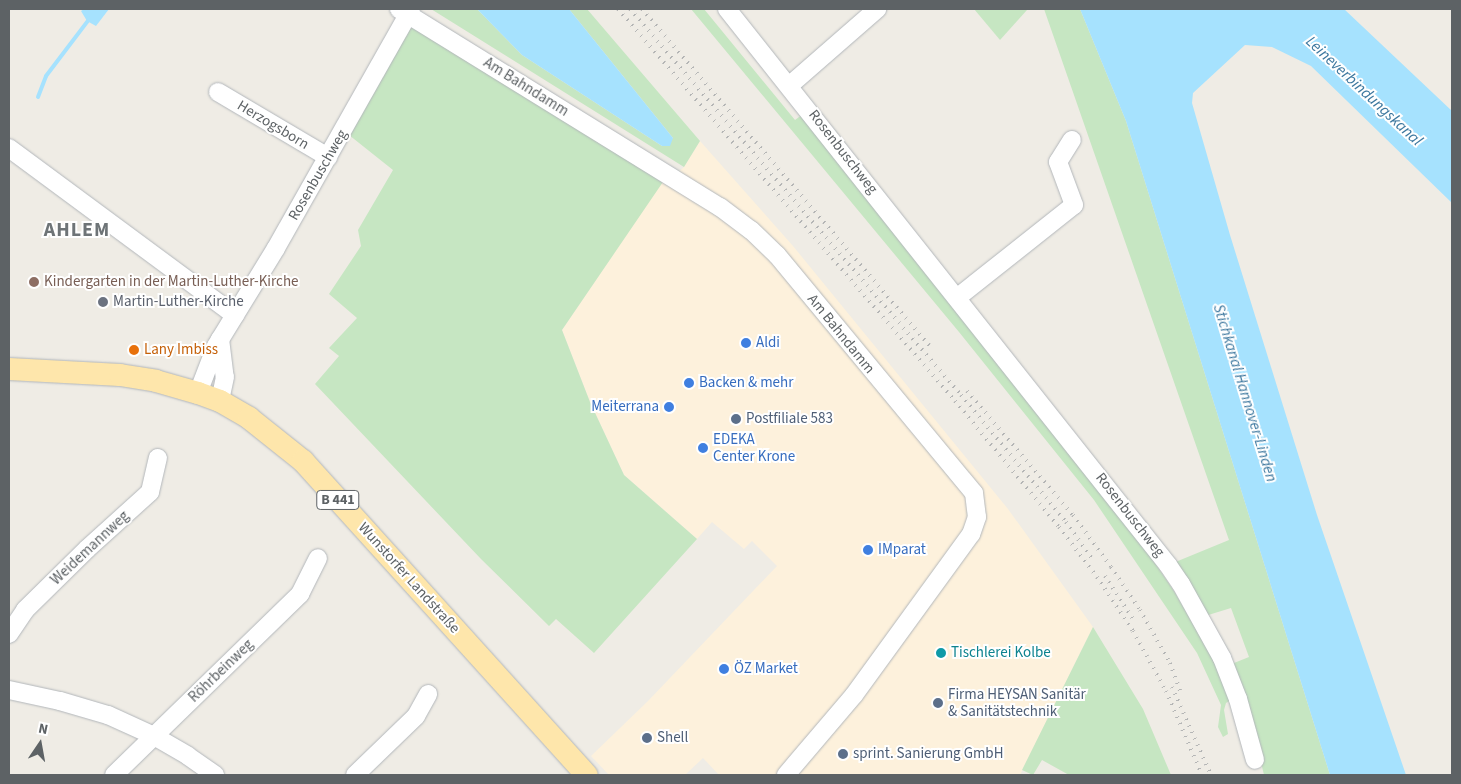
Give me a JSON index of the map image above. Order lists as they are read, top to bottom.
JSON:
{
  "streets": {
    "main road": ["B 441", "Wunstorfer Landstraße"],
    "street": [
      "Am Bahndamm",
      "Herzogsborn",
      "Rosenbuschweg",
      "Weidemannweg",
      "Röhrbeinweg"
    ]
  },
  "crossings": [
    ["Am Bahndamm", "Rosenbuschweg"],
    ["Herzogsborn", "Rosenbuschweg"],
    ["Rosenbuschweg", "Wunstorfer Landstraße"]
  ],
  "districts": ["AHLEM"],
  "water": ["Leineverbindungskanal", "Stichkanal Hannover-Linden"],
  "places": [
    "Kindergarten in der Martin-Luther-Kirche",
    "Martin-Luther-Kirche",
    "Aldi",
    "Lany Imbiss",
    "Backen & mehr",
    "Meiterrana",
    "Postfiliale 583",
    "EDEKA Center Krone",
    "IMparat",
    "Tischlerei Kolbe",
    "ÖZ Market",
    "Firma HEYSAN Sanitär & Sanitätstechnik",
    "Shell",
    "sprint. Sanierung GmbH"
  ],
  "north": "top"
}
